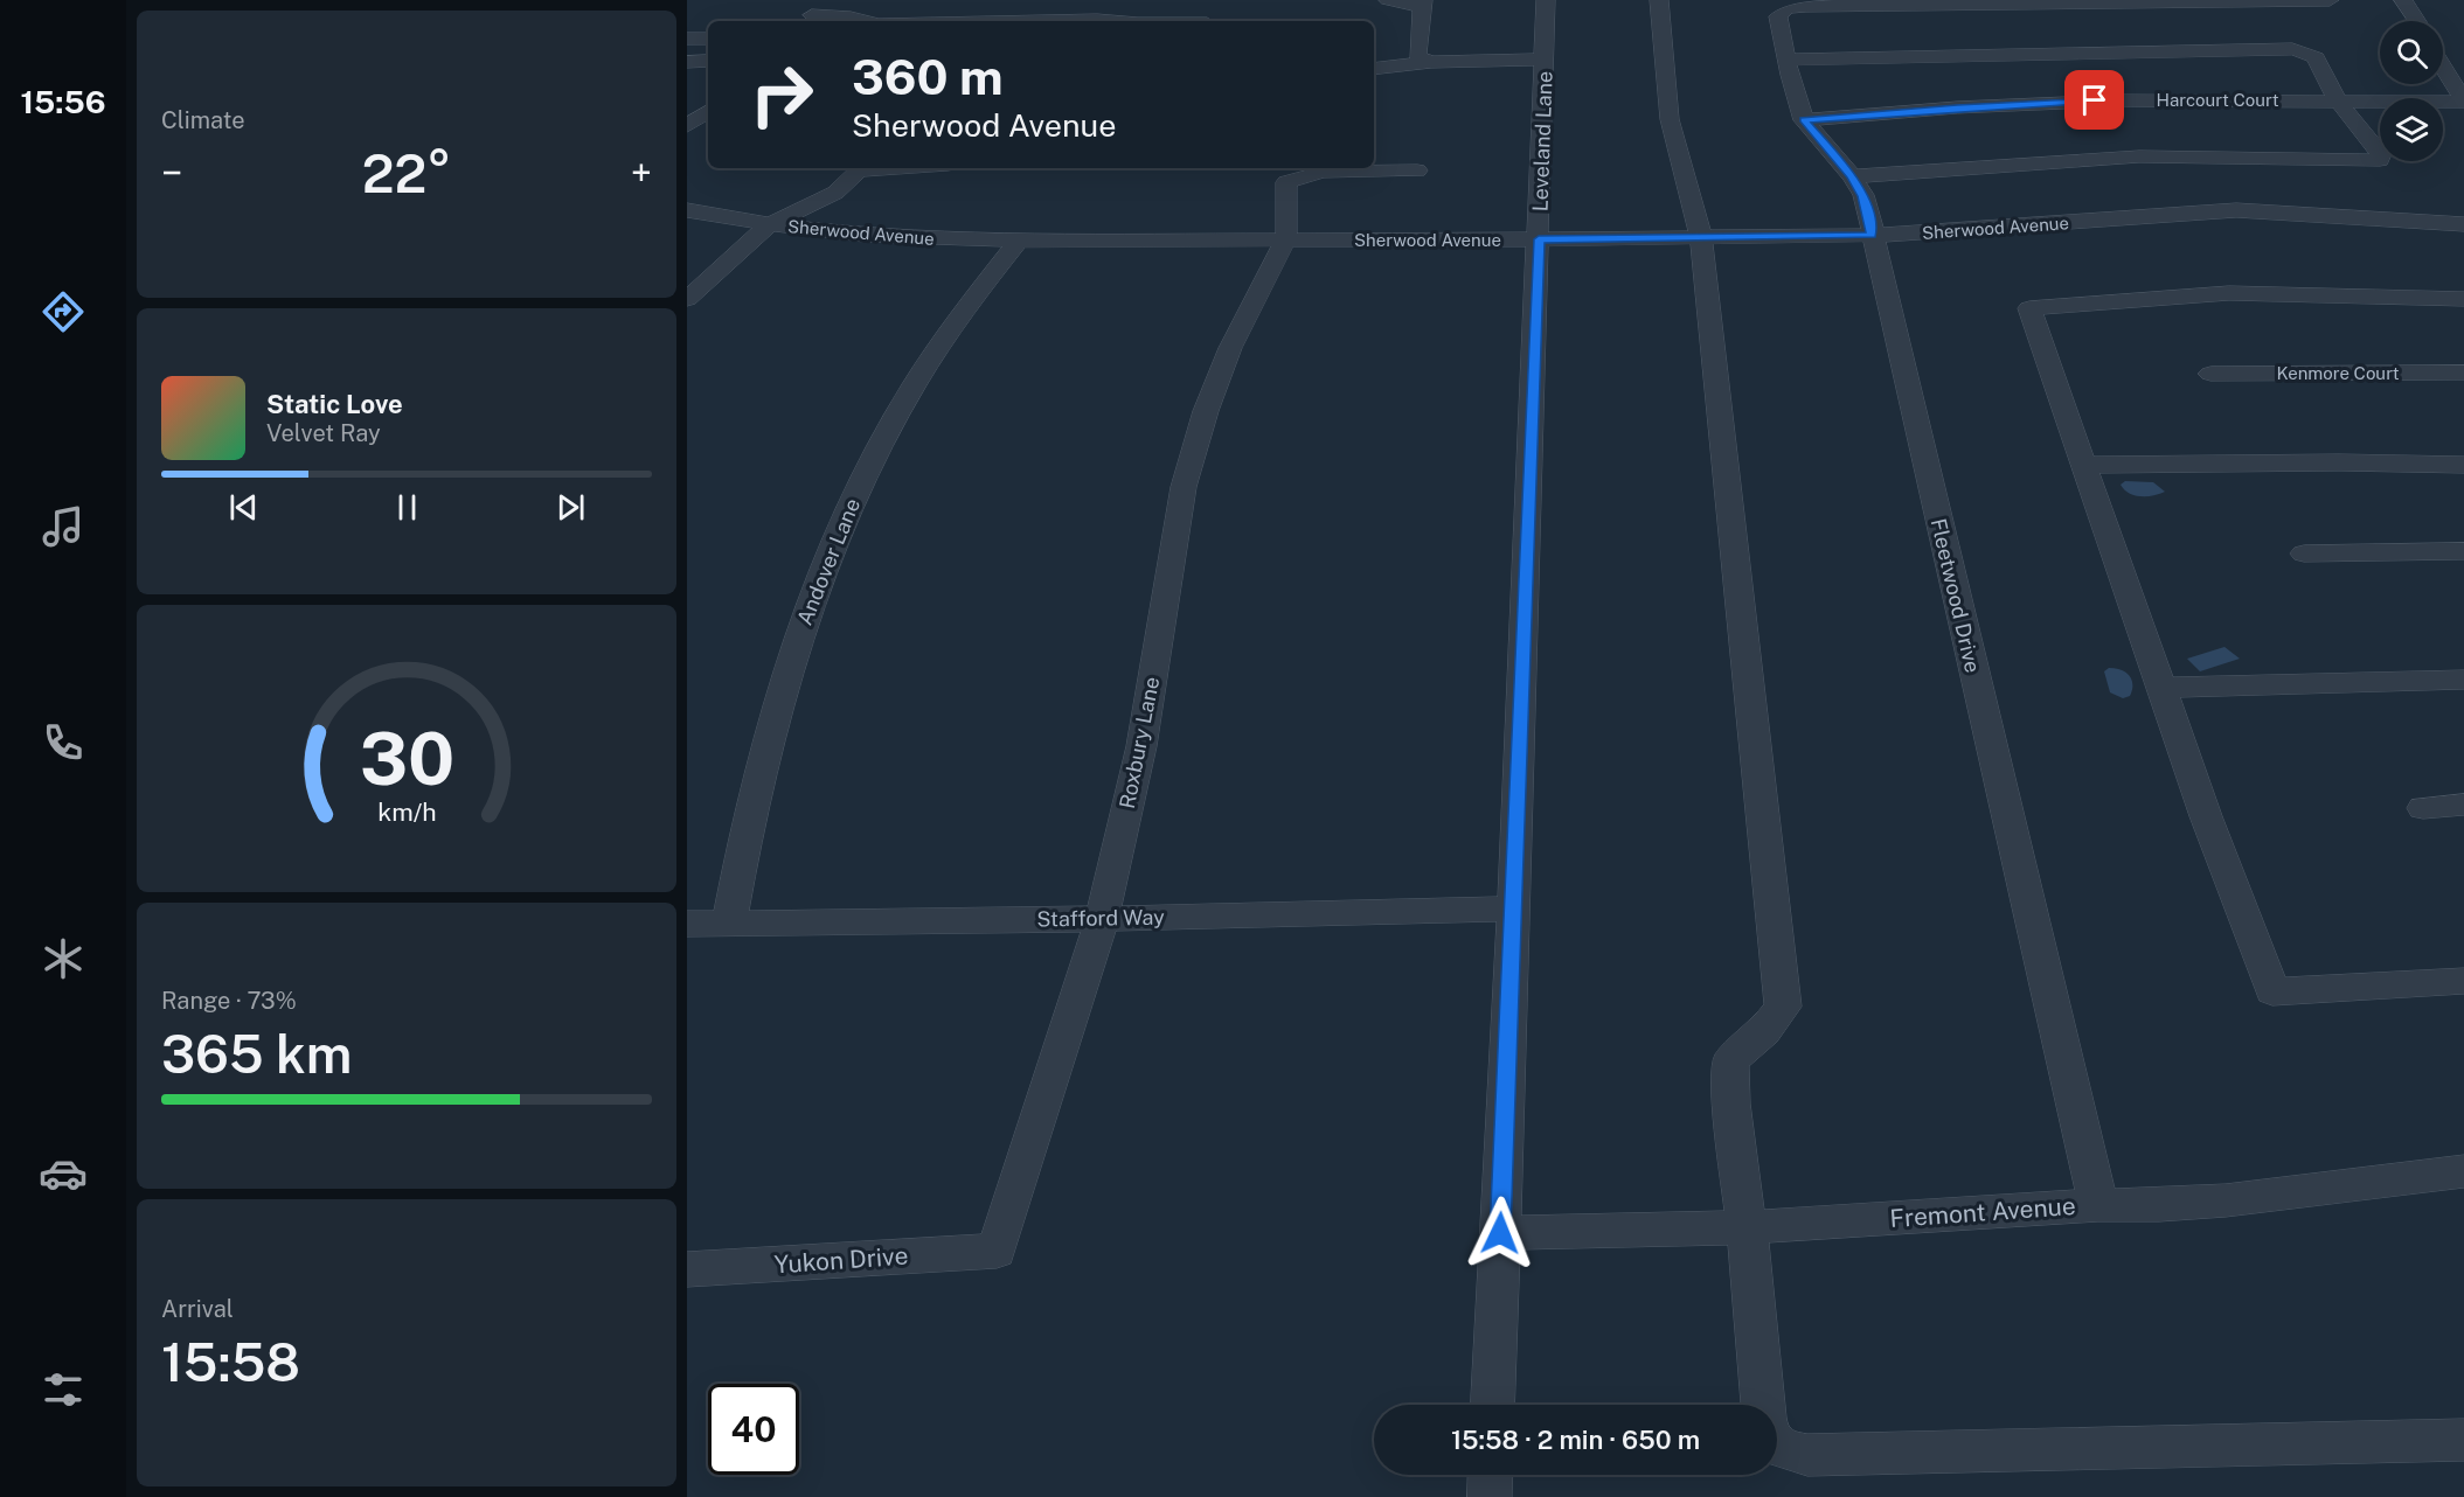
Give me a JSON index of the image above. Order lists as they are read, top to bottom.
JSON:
{
  "streets": {
    "street": [
      "Harcourt Court",
      "Leveland Lane",
      "Sherwood Avenue",
      "Kenmore Court",
      "Andover Lane",
      "Fleetwood Drive",
      "Roxbury Lane",
      "Stafford Way",
      "Fremont Avenue",
      "Yukon Drive"
    ]
  },
  "crossings": [
    ["Harcourt Court", "Fleetwood Drive"],
    ["Leveland Lane", "Sherwood Avenue"],
    ["Leveland Lane", "Stafford Way"],
    ["Leveland Lane", "Fremont Avenue"],
    ["Sherwood Avenue", "Andover Lane"],
    ["Sherwood Avenue", "Fleetwood Drive"],
    ["Sherwood Avenue", "Roxbury Lane"],
    ["Andover Lane", "Stafford Way"],
    ["Fleetwood Drive", "Fremont Avenue"],
    ["Roxbury Lane", "Stafford Way"],
    ["Roxbury Lane", "Yukon Drive"]
  ],
  "page": {
    "tabs": "15:56",
    "tile": [
      "Climate",
      ["Range · 73%", "365 km"],
      ["Arrival", "15:58"]
    ],
    "turn": ["360 m", "Sherwood Avenue"],
    "heat": ["−", "22°", "+"],
    "song": ["Static Love", "Velvet Ray"],
    "limit": "40",
    "trip": "15:58 · 2 min · 650 m",
    "gauge": ["30", "km/h"]
  }
}
